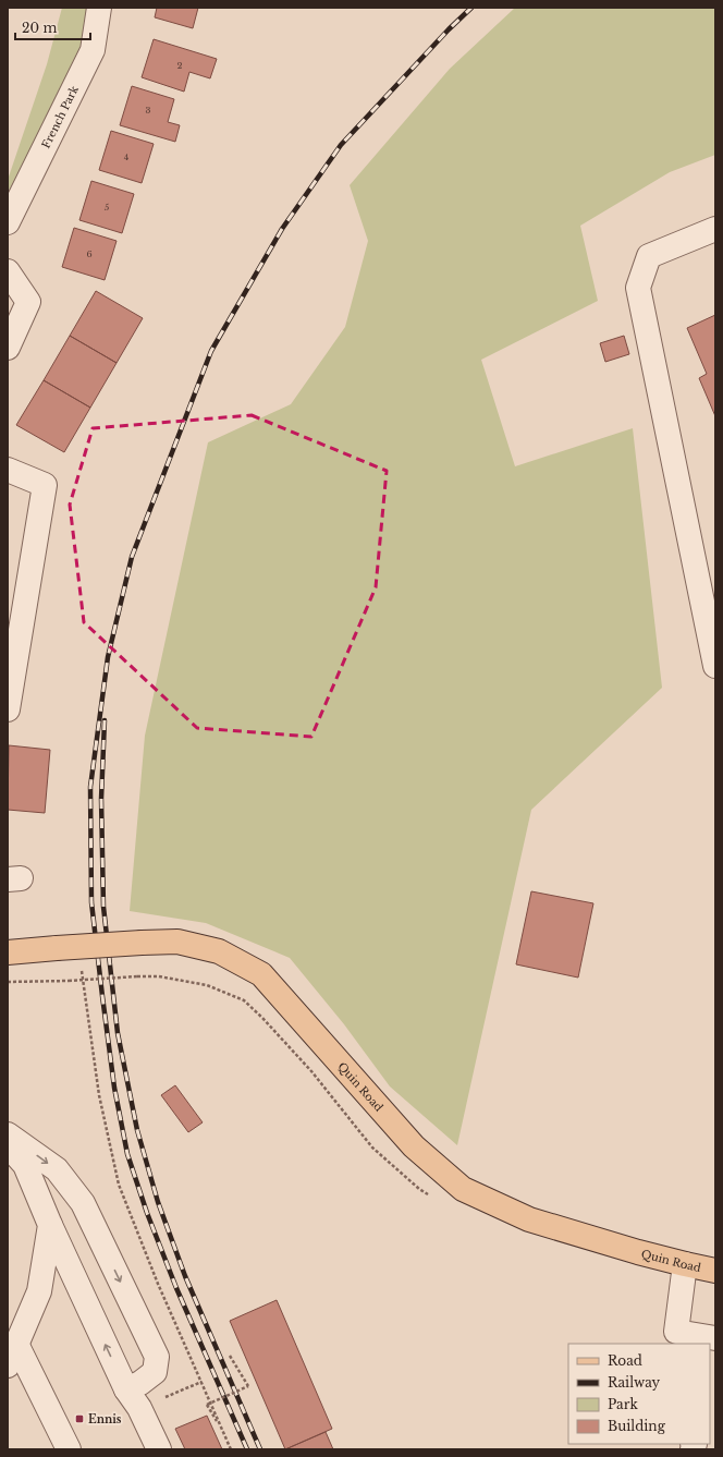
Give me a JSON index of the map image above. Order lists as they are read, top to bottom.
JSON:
{
  "streets": {
    "main road": ["Quin Road"],
    "street": ["French Park"]
  },
  "places": {
    "transit": ["Ennis"]
  },
  "house_numbers": [
    "2",
    "3",
    "4",
    "5",
    "6"
  ],
  "legend": [
    "Road",
    "Railway",
    "Park",
    "Building"
  ],
  "scale_bar": "20 m"
}
